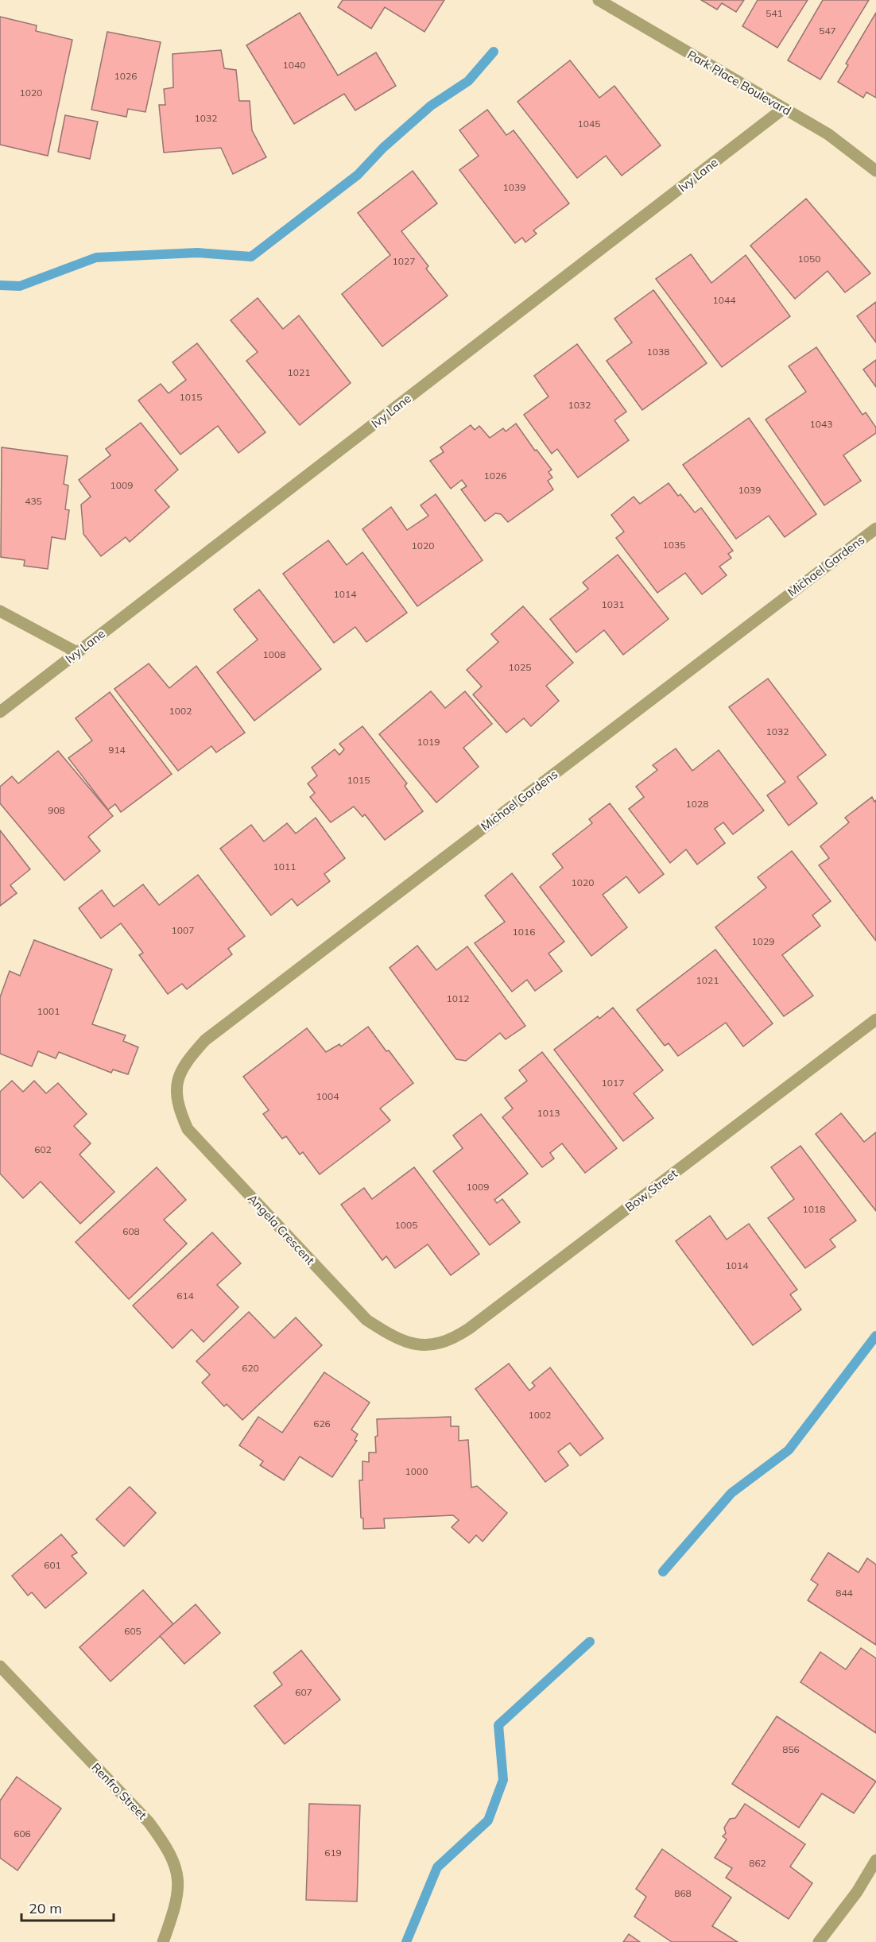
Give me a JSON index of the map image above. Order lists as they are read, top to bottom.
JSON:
{
  "streets": {
    "street": [
      "Park Place Boulevard",
      "Ivy Lane",
      "Michael Gardens",
      "Bow Street",
      "Angela Crescent",
      "Renfro Street"
    ]
  },
  "crossings": [
    ["Park Place Boulevard", "Ivy Lane"],
    ["Michael Gardens", "Angela Crescent"],
    ["Bow Street", "Angela Crescent"]
  ],
  "house_numbers": [
    "541",
    "547",
    "1040",
    "1026",
    "1020",
    "1032",
    "1045",
    "1039",
    "1050",
    "1027",
    "1044",
    "1038",
    "1021",
    "1015",
    "1032",
    "1043",
    "1026",
    "1009",
    "1039",
    "435",
    "1035",
    "1020",
    "1014",
    "1031",
    "1008",
    "1025",
    "1002",
    "1032",
    "1019",
    "914",
    "1015",
    "1028",
    "908",
    "1011",
    "1020",
    "1007",
    "1016",
    "1029",
    "1021",
    "1012",
    "1001",
    "1017",
    "1004",
    "1013",
    "602",
    "1009",
    "1018",
    "1005",
    "608",
    "1014",
    "614",
    "620",
    "1002",
    "626",
    "1000",
    "601",
    "844",
    "605",
    "607",
    "856",
    "606",
    "619",
    "862",
    "868"
  ],
  "scale_bar": "20 m"
}
